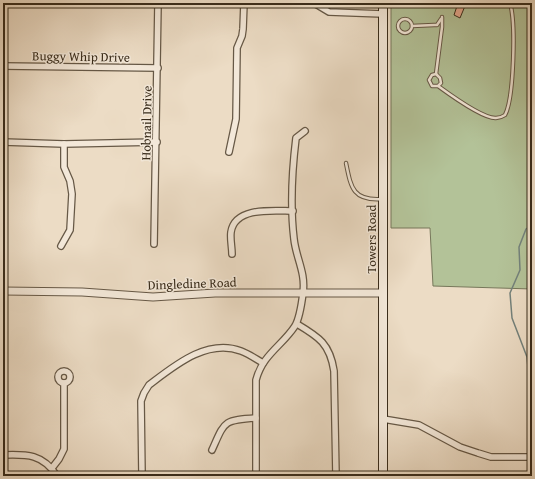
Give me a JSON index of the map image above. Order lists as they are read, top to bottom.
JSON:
{
  "streets": {
    "main road": ["Towers Road"],
    "street": ["Buggy Whip Drive", "Hobnail Drive", "Dingledine Road"]
  },
  "crossings": [
    ["Buggy Whip Drive", "Hobnail Drive"],
    ["Towers Road", "Dingledine Road"]
  ]
}
